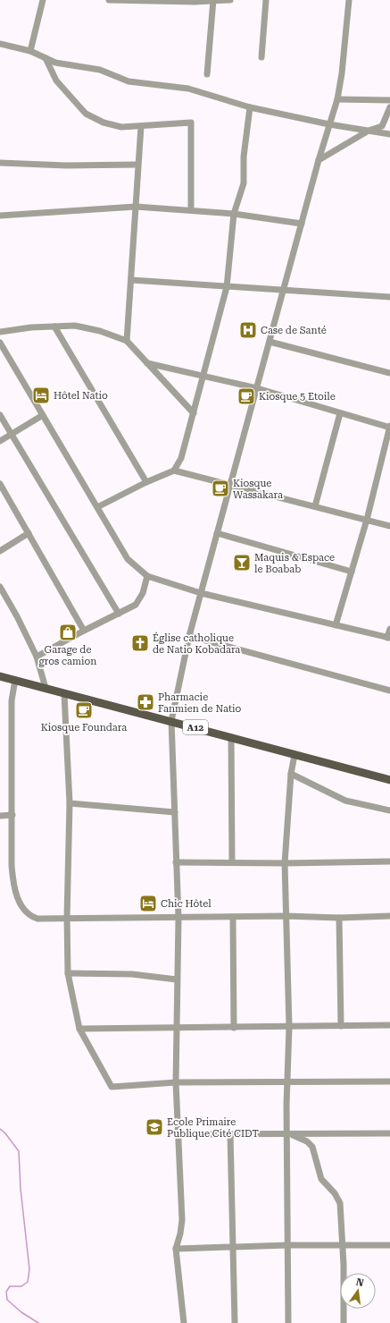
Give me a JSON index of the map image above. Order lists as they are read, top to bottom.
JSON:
{
  "streets": {
    "main road": ["A12"]
  },
  "places": {
    "hospital": ["Case de Santé"],
    "hotel": ["Hôtel Natio", "Chic Hôtel"],
    "cafe": ["Kiosque 5 Etoile", "Kiosque Wassakara", "Kiosque Foundara"],
    "bar": ["Maquis & Espace le Boabab"],
    "shop": ["Garage de gros camion"],
    "church": ["Église catholique de Natio Kobadara"],
    "pharmacy": ["Pharmacie Fanmien de Natio"],
    "school or university": ["Ecole Primaire Publique Cité CIDT"]
  },
  "north": "top"
}
